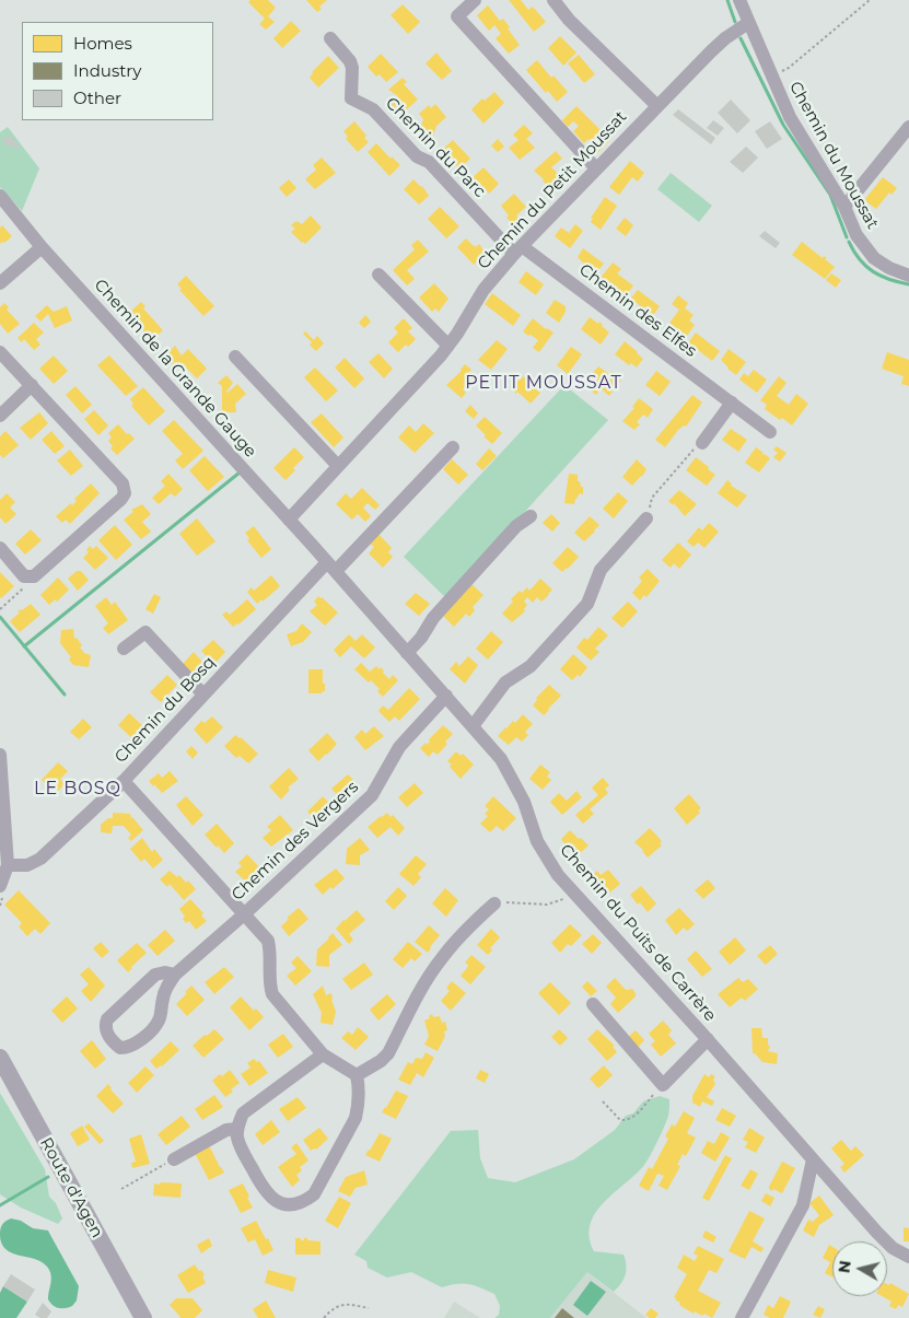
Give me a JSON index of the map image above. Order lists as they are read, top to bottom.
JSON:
{
  "streets": {
    "main road": ["Route d'Agen"],
    "street": [
      "Chemin du Parc",
      "Chemin du Moussat",
      "Chemin du Petit Moussat",
      "Chemin des Elfes",
      "Chemin de la Grande Gauge",
      "Chemin du Bosq",
      "Chemin des Vergers",
      "Chemin du Puits de Carrère"
    ]
  },
  "crossings": [
    ["Chemin du Parc", "Chemin du Petit Moussat"],
    ["Chemin du Parc", "Chemin des Elfes"],
    ["Chemin du Moussat", "Chemin du Petit Moussat"],
    ["Chemin du Petit Moussat", "Chemin des Elfes"],
    ["Chemin du Petit Moussat", "Chemin de la Grande Gauge"],
    ["Chemin de la Grande Gauge", "Chemin du Bosq"],
    ["Chemin de la Grande Gauge", "Chemin du Puits de Carrère"],
    ["Chemin du Bosq", "Chemin du Puits de Carrère"],
    ["Chemin des Vergers", "Chemin du Puits de Carrère"]
  ],
  "districts": ["PETIT MOUSSAT", "LE BOSQ"],
  "legend": ["Homes", "Industry", "Other"],
  "north": "left"
}
